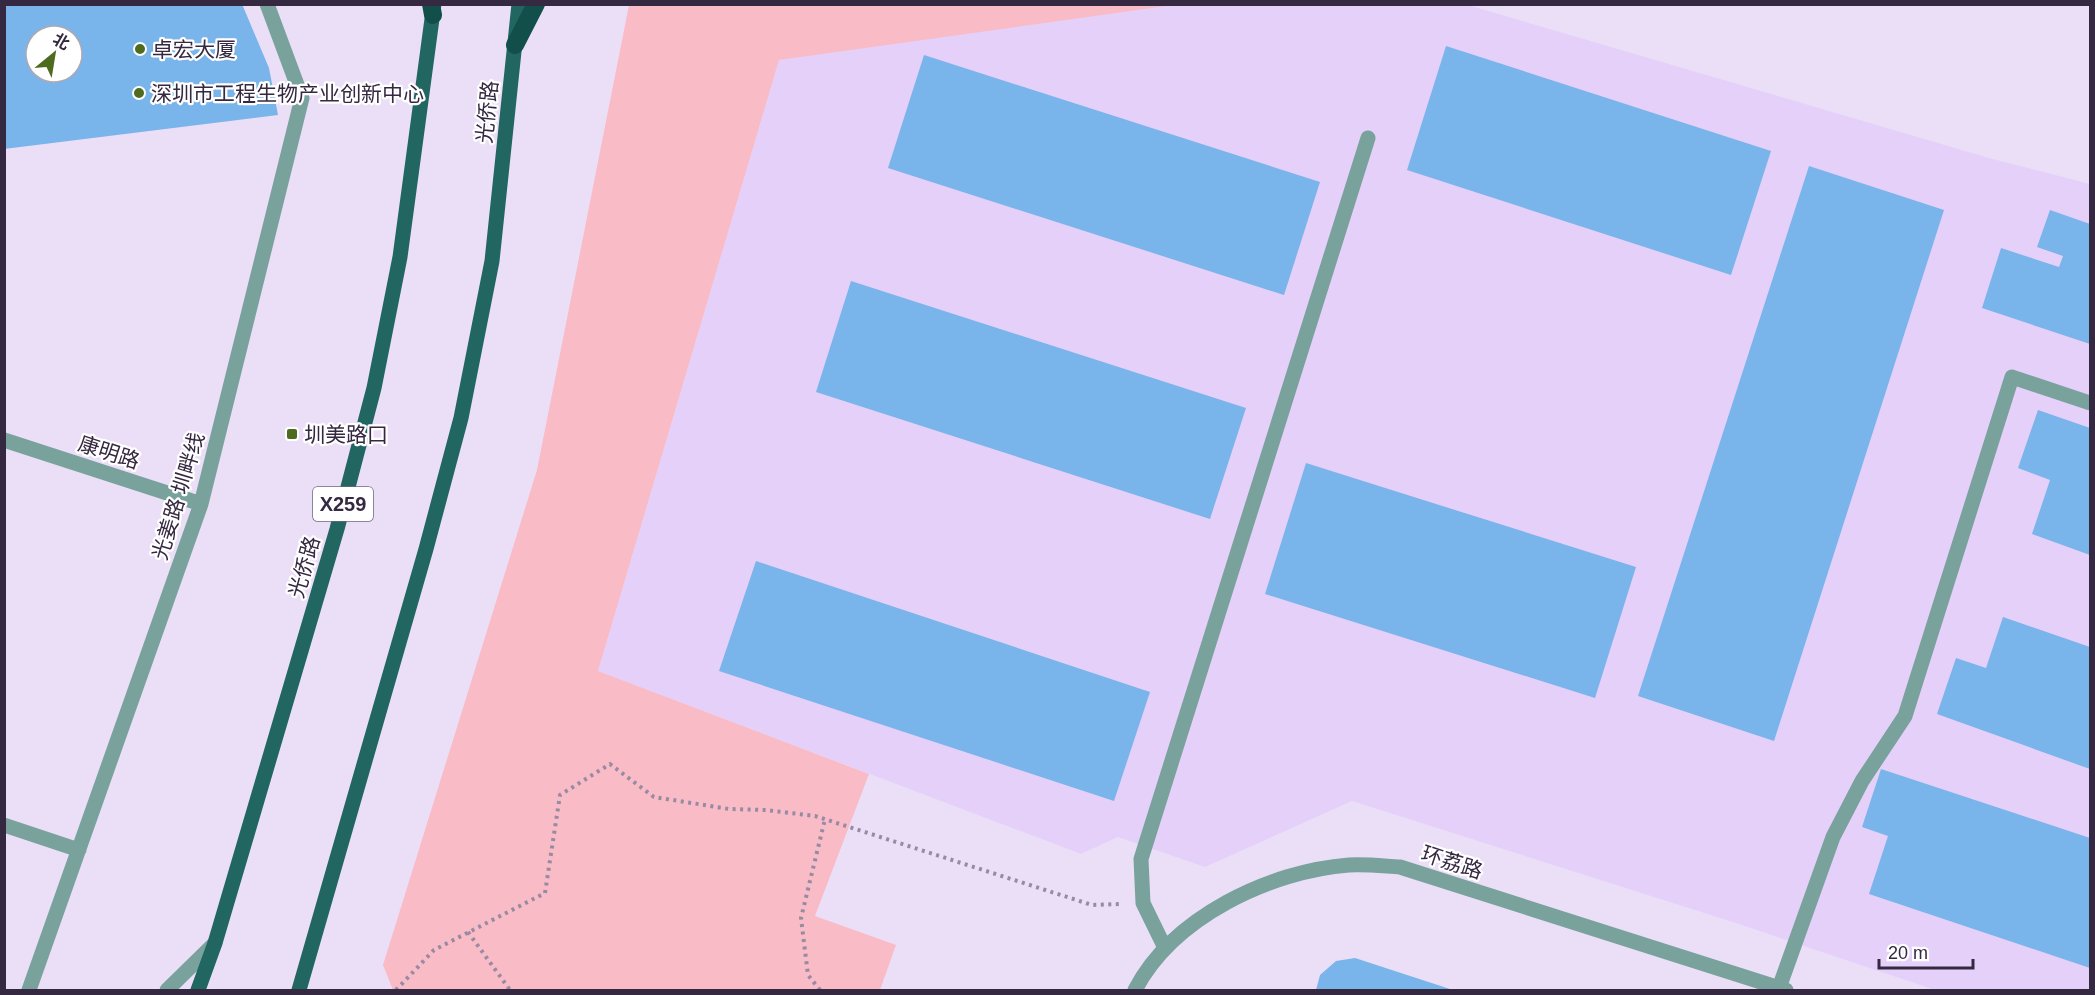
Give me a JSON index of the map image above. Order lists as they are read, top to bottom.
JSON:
{
  "streets": {
    "main road": ["光侨路", "X259"],
    "street": ["康明路", "光姜路 圳畔线", "环荔路"]
  },
  "crossings": [
    ["康明路", "光姜路 圳畔线"]
  ],
  "places": {
    "other": ["卓宏大厦", "深圳市工程生物产业创新中心"],
    "transit": ["圳美路口"]
  },
  "scale_bar": "20 m",
  "north": "top right"
}
